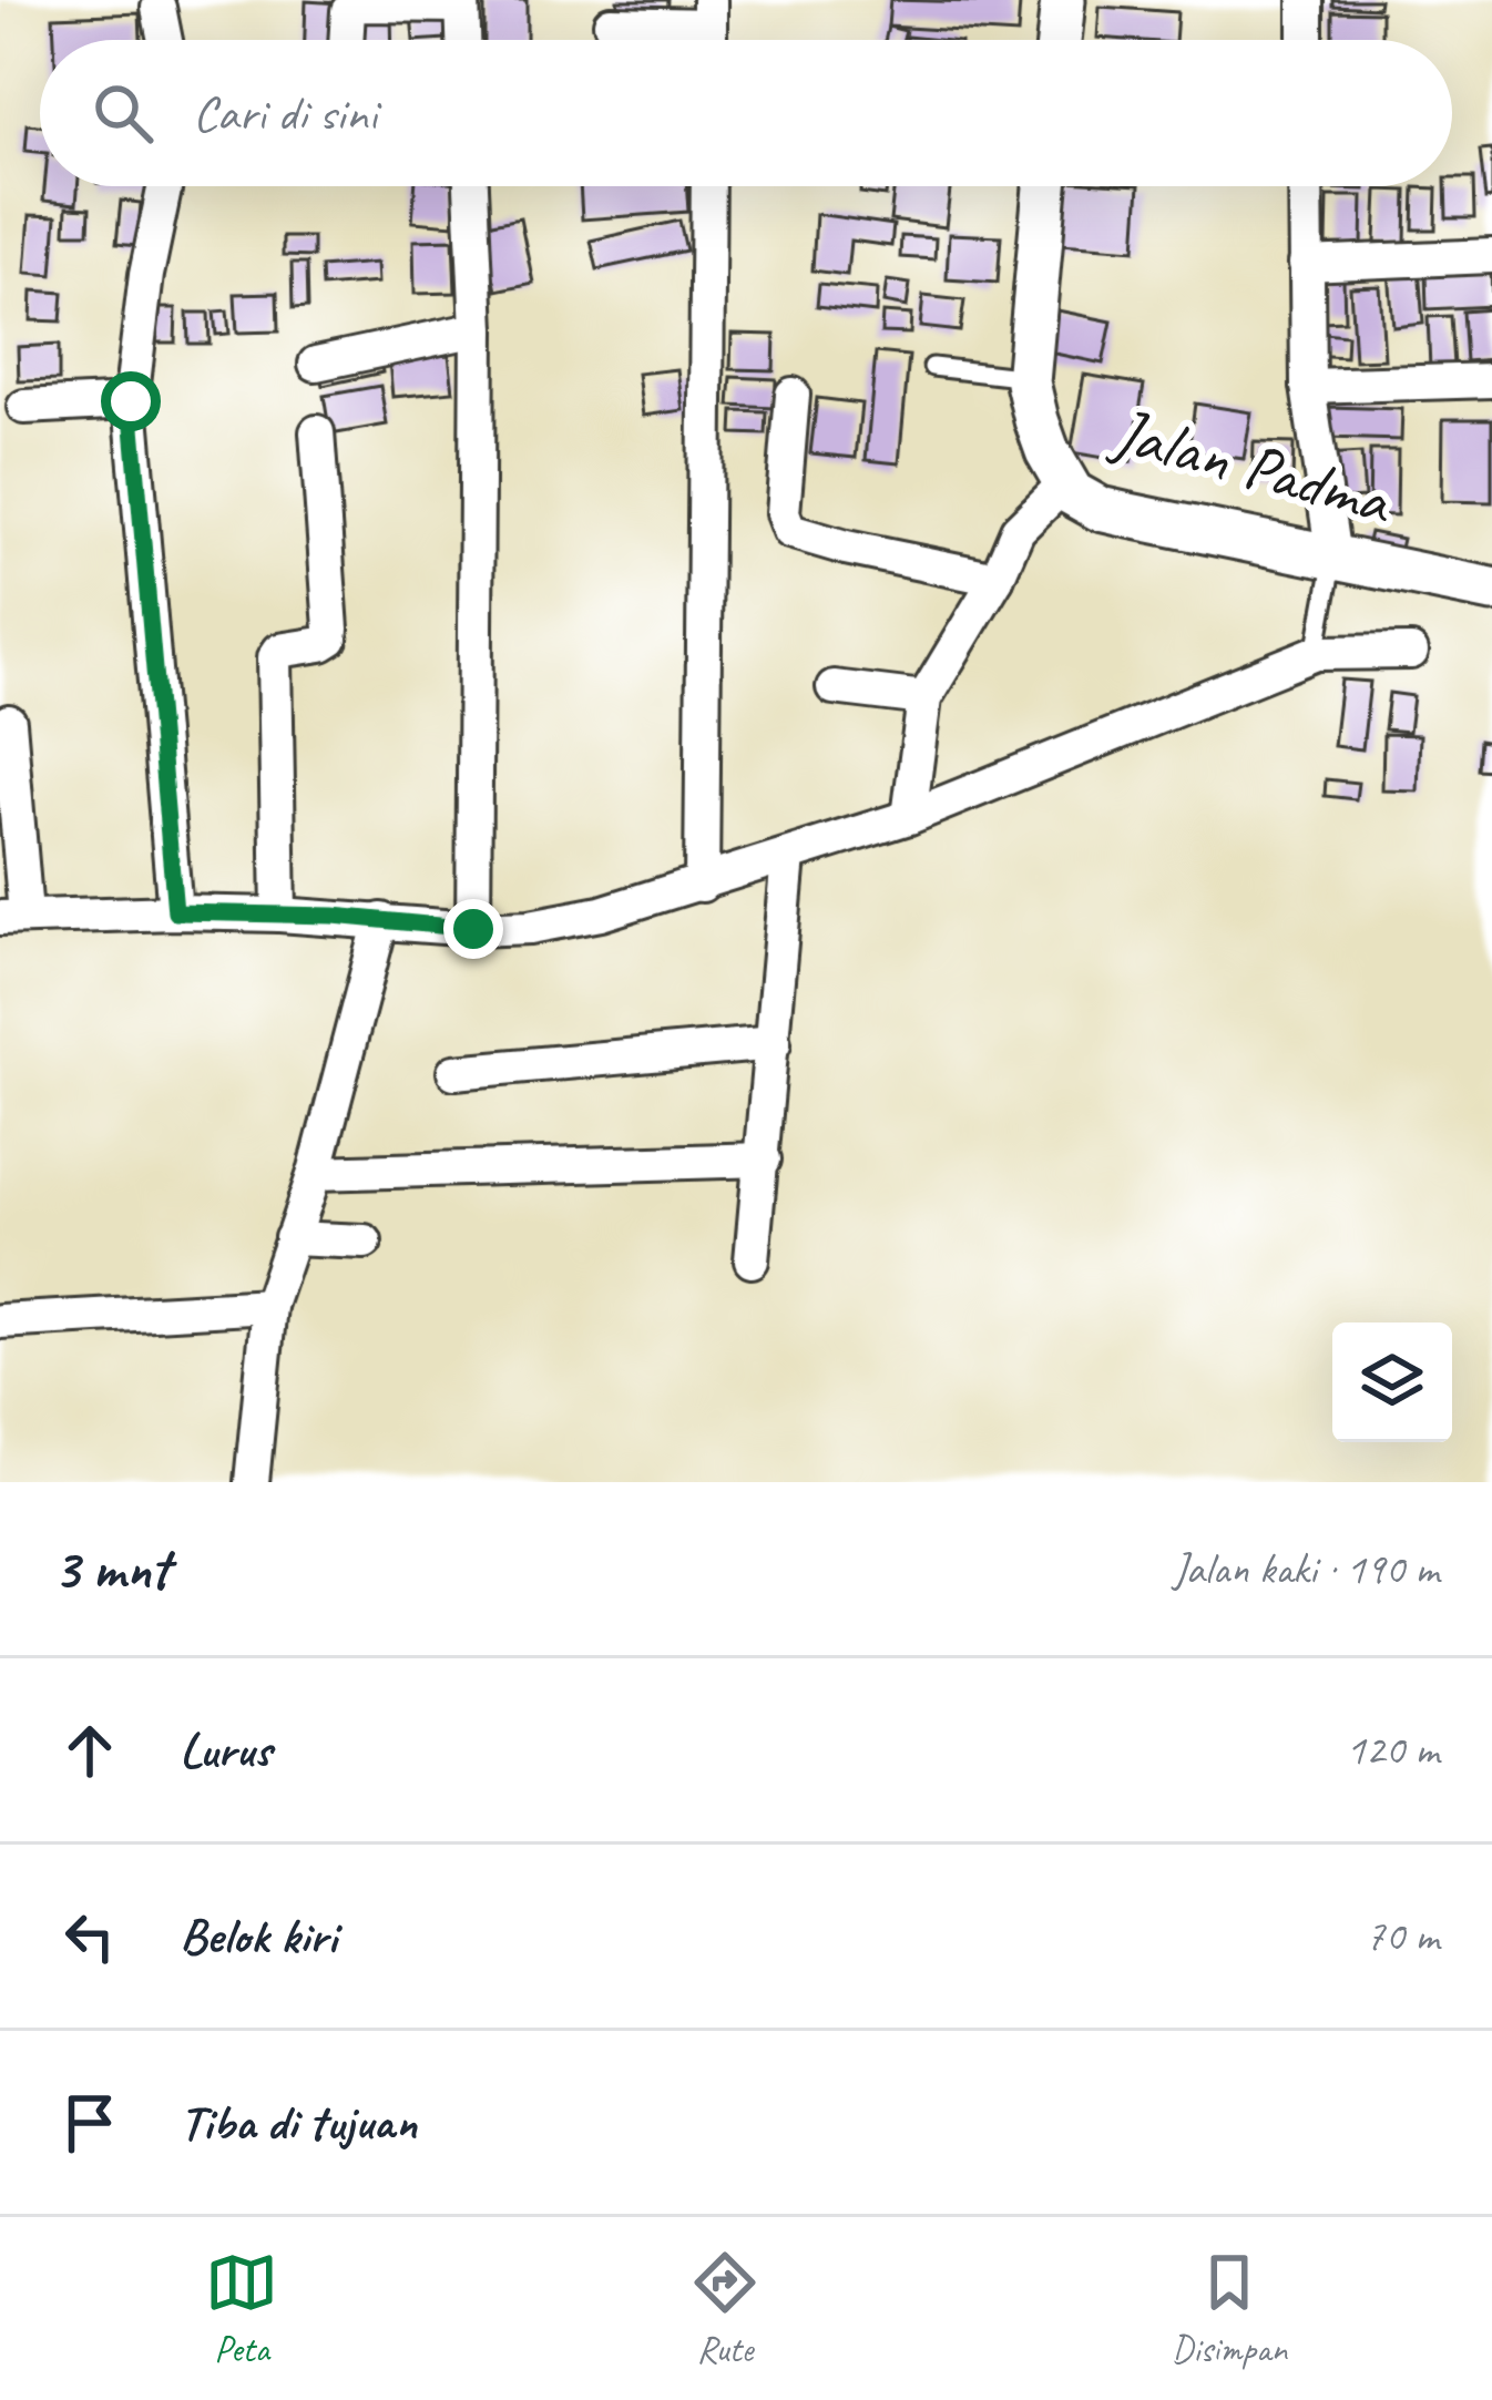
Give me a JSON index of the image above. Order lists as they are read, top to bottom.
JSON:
{
  "streets": {
    "street": ["Jalan Padma"]
  },
  "page": {
    "search": "Cari di sini",
    "heading": ["3 mnt", "Jalan kaki · 190 m"],
    "list": [
      ["Lurus", "120 m"],
      ["Belok kiri", "70 m"],
      "Tiba di tujuan"
    ],
    "nav": ["Peta", "Rute", "Disimpan"]
  }
}
